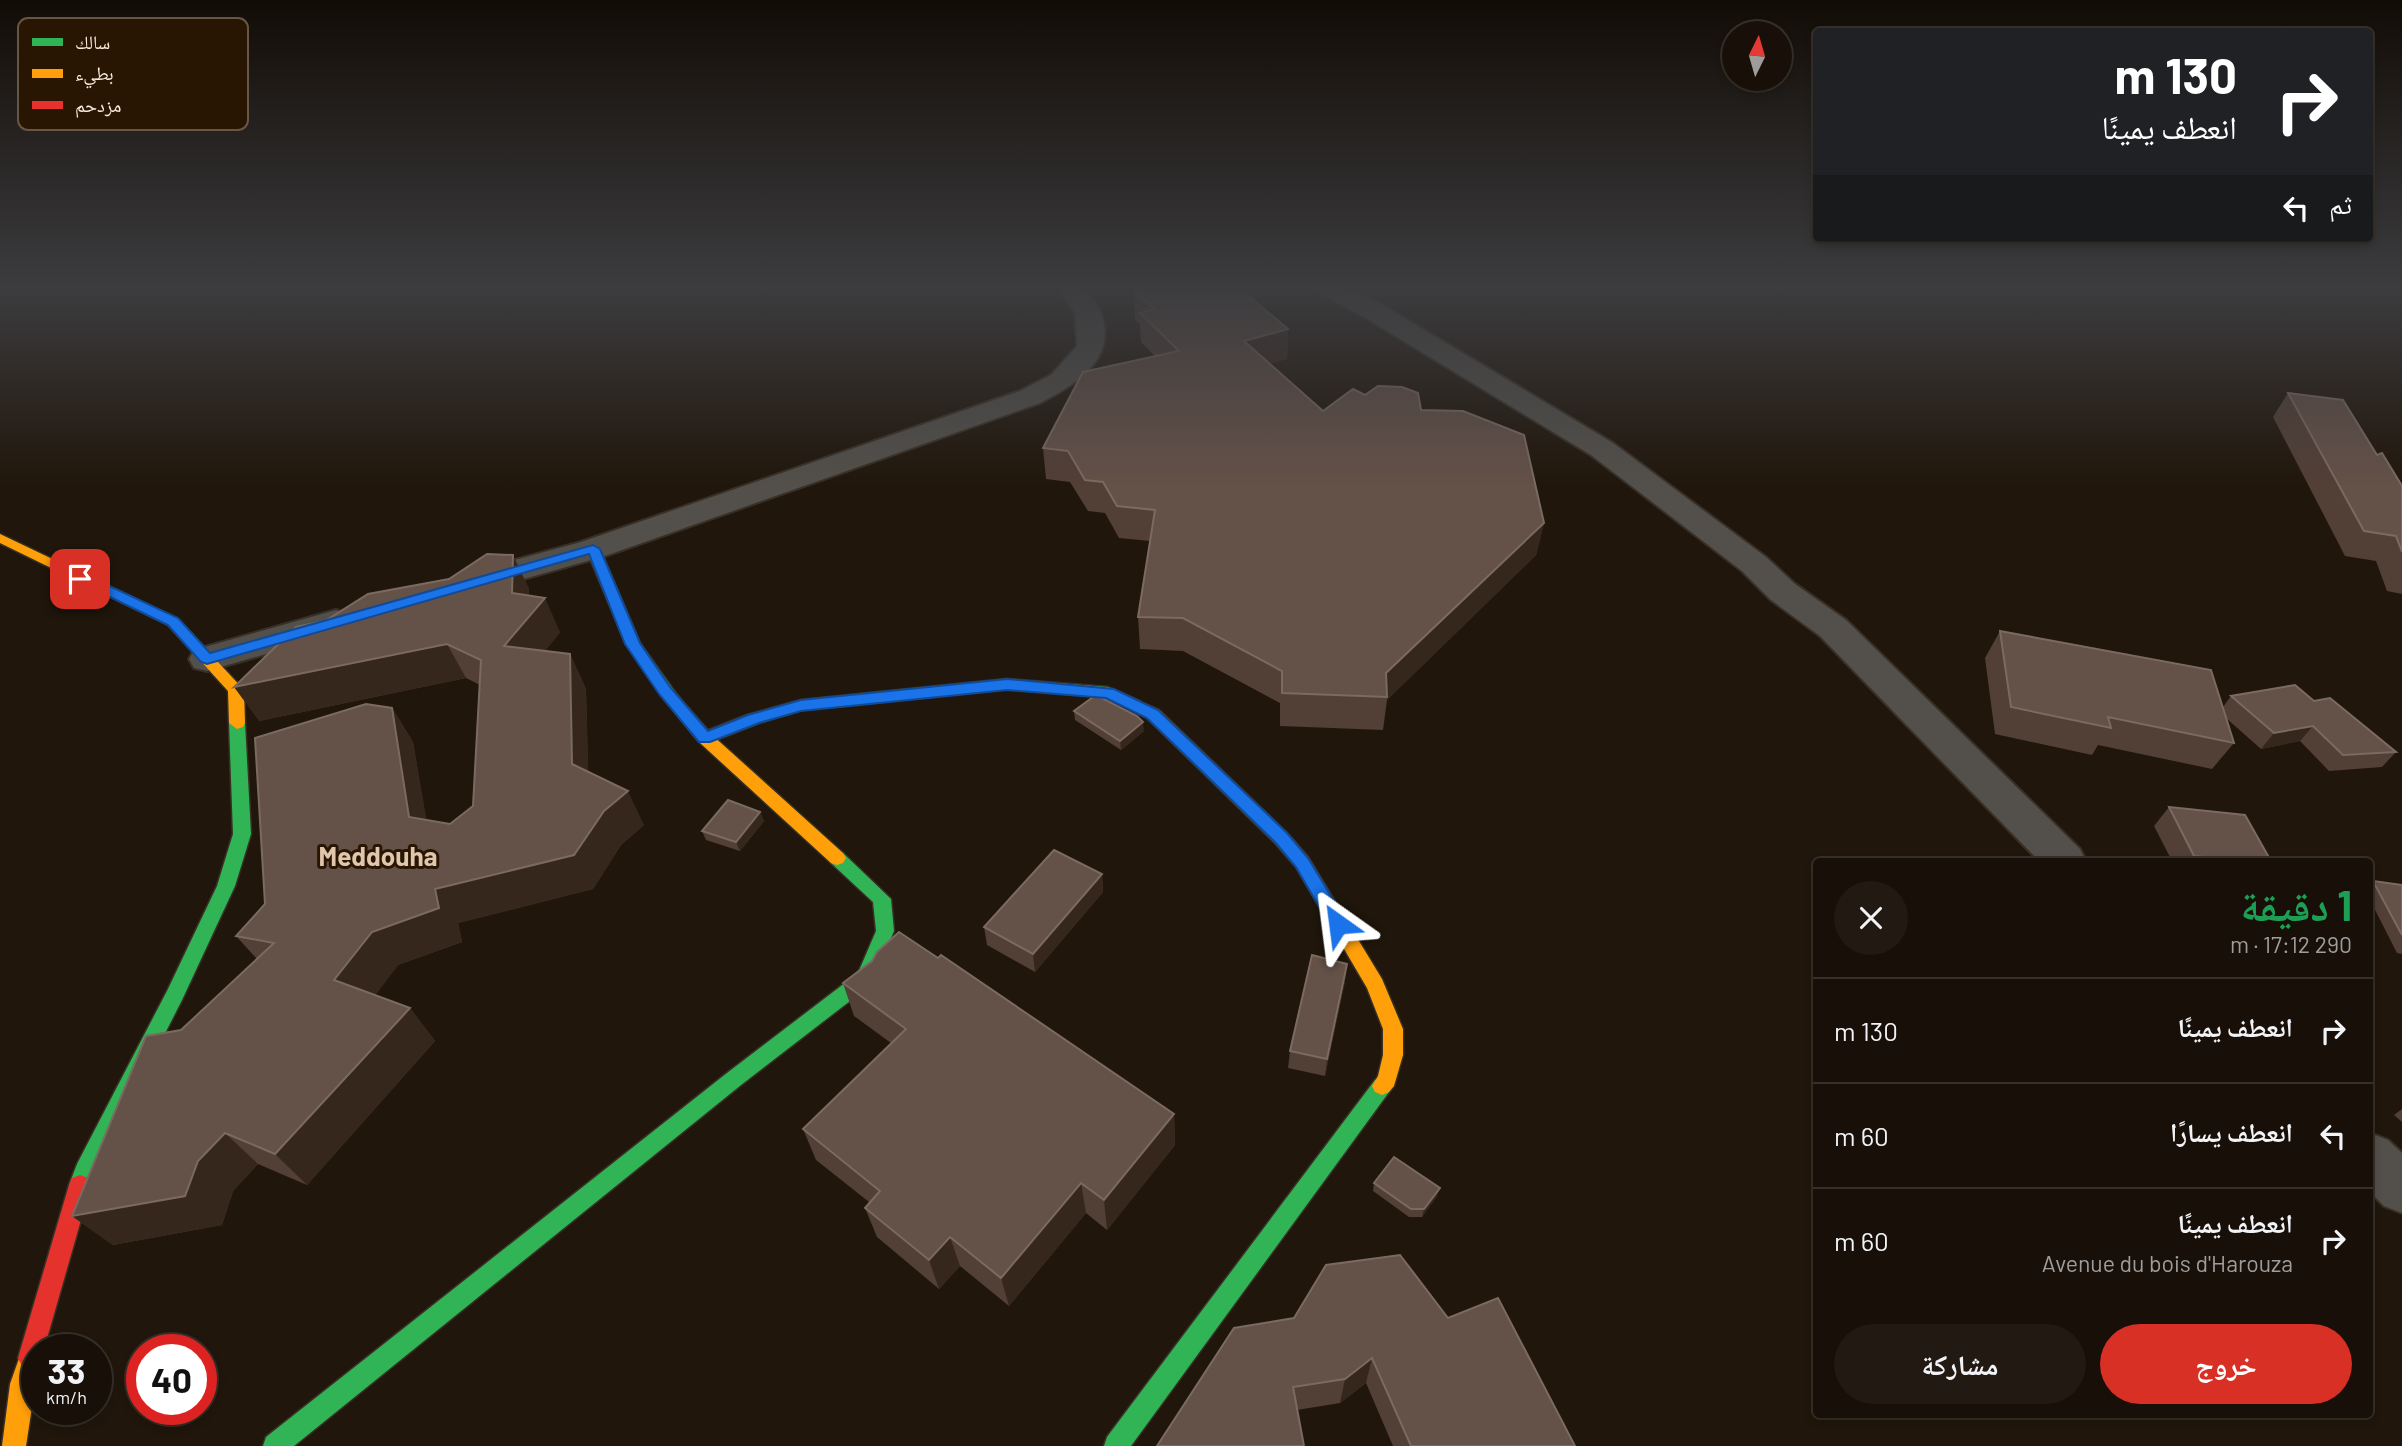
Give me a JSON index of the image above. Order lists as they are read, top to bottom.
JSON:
{
  "districts": ["Meddouha"],
  "legend": ["سالك", "بطيء", "مزدحم"],
  "north": "top",
  "page": {
    "turn": ["130 m", "انعطف يمينًا"],
    "then": "ثم",
    "heading": ["1 دقيقة", "290 m · 17:12"],
    "list": [
      {
        "name": "انعطف يمينًا",
        "value": "130 m"
      },
      {
        "name": "انعطف يسارًا",
        "value": "60 m"
      },
      {
        "name": "انعطف يمينًا",
        "note": "Avenue du bois d'Harouza",
        "value": "60 m"
      }
    ],
    "buttons": ["خروج", "مشاركة"],
    "speed": "33 km/h",
    "limit": "40"
  }
}
